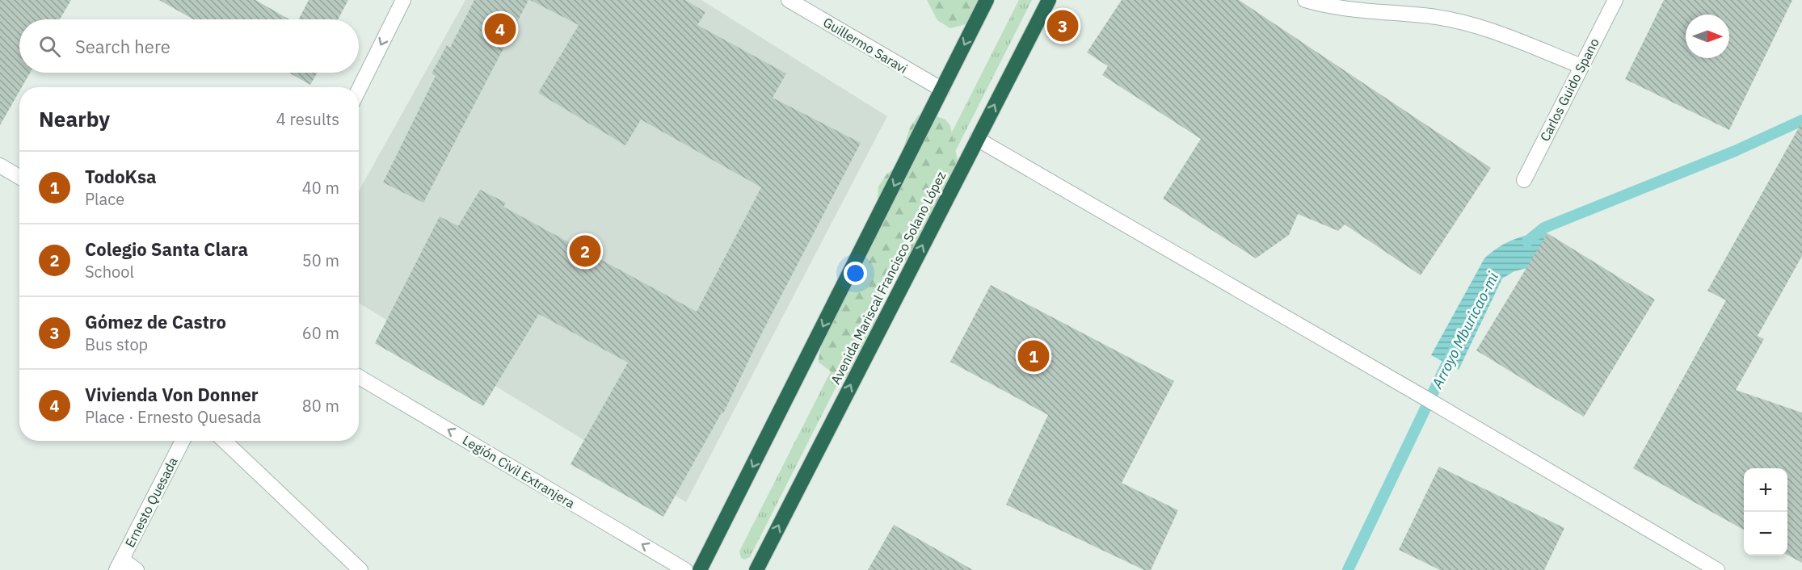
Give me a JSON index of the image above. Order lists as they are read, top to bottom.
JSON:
{
  "streets": {
    "highway": ["Avenida Mariscal Francisco Solano López"],
    "street": [
      "Guillermo Saravi",
      "Carlos Guido Spano",
      "Legión Civil Extranjera",
      "Ernesto Quesada"
    ]
  },
  "one_way": ["Legión Civil Extranjera"],
  "water": ["Arroyo Mburicao-mi"],
  "north": "right",
  "page": {
    "pins": [
      "3",
      "4",
      "2",
      "1"
    ],
    "search": "Search here",
    "heading": ["Nearby", "4 results"],
    "list": [
      {
        "mark": "1",
        "name": "TodoKsa",
        "note": "Place",
        "value": "40 m"
      },
      {
        "mark": "2",
        "name": "Colegio Santa Clara",
        "note": "School",
        "value": "50 m"
      },
      {
        "mark": "3",
        "name": "Gómez de Castro",
        "note": "Bus stop",
        "value": "60 m"
      },
      {
        "mark": "4",
        "name": "Vivienda Von Donner",
        "note": "Place · Ernesto Quesada",
        "value": "80 m"
      }
    ],
    "map_buttons": ["+", "−"]
  }
}
